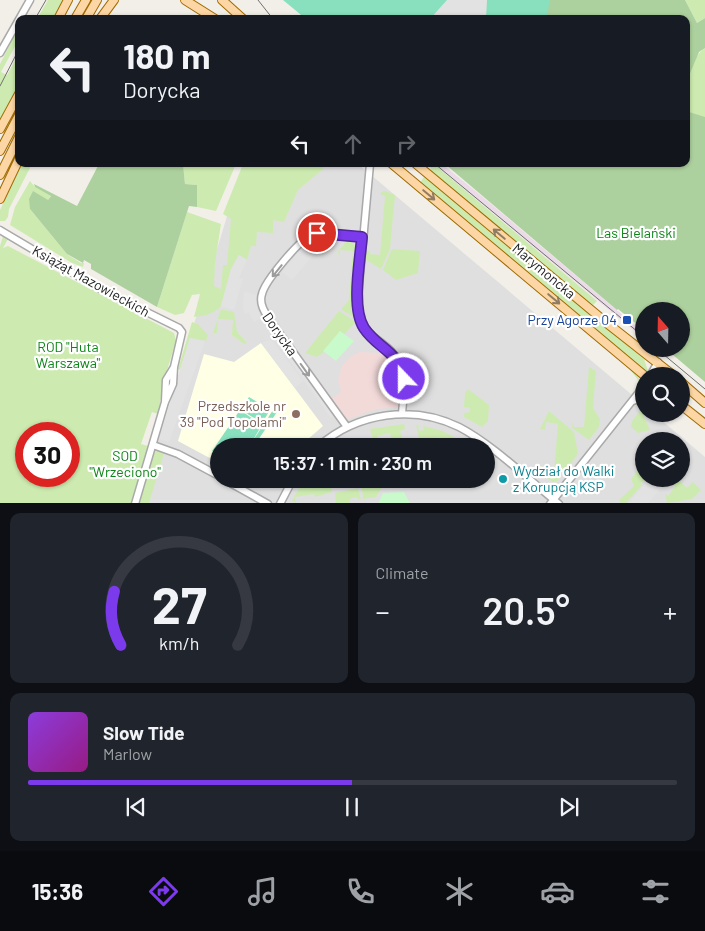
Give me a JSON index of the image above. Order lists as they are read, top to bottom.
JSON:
{
  "streets": {
    "main road": ["Marymoncka"],
    "street": ["Książąt Mazowieckich", "Dorycka"]
  },
  "parks": ["Las Bielański", "ROD \"Huta Warszawa\"", "SOD \"Wrzeciono\""],
  "places": {
    "transit": ["Przy Agorze 04"],
    "other": ["Przedszkole nr 39 \"Pod Topolami\"", "Wydział do Walki z Korupcją KSP"]
  },
  "north": "top",
  "page": {
    "turn": ["180 m", "Dorycka"],
    "limit": "30",
    "trip": "15:37 · 1 min · 230 m",
    "tile": "Climate",
    "heat": ["−", "20.5°", "+"],
    "song": ["Slow Tide", "Marlow"],
    "tabs": "15:36",
    "gauge": ["27", "km/h"]
  }
}
